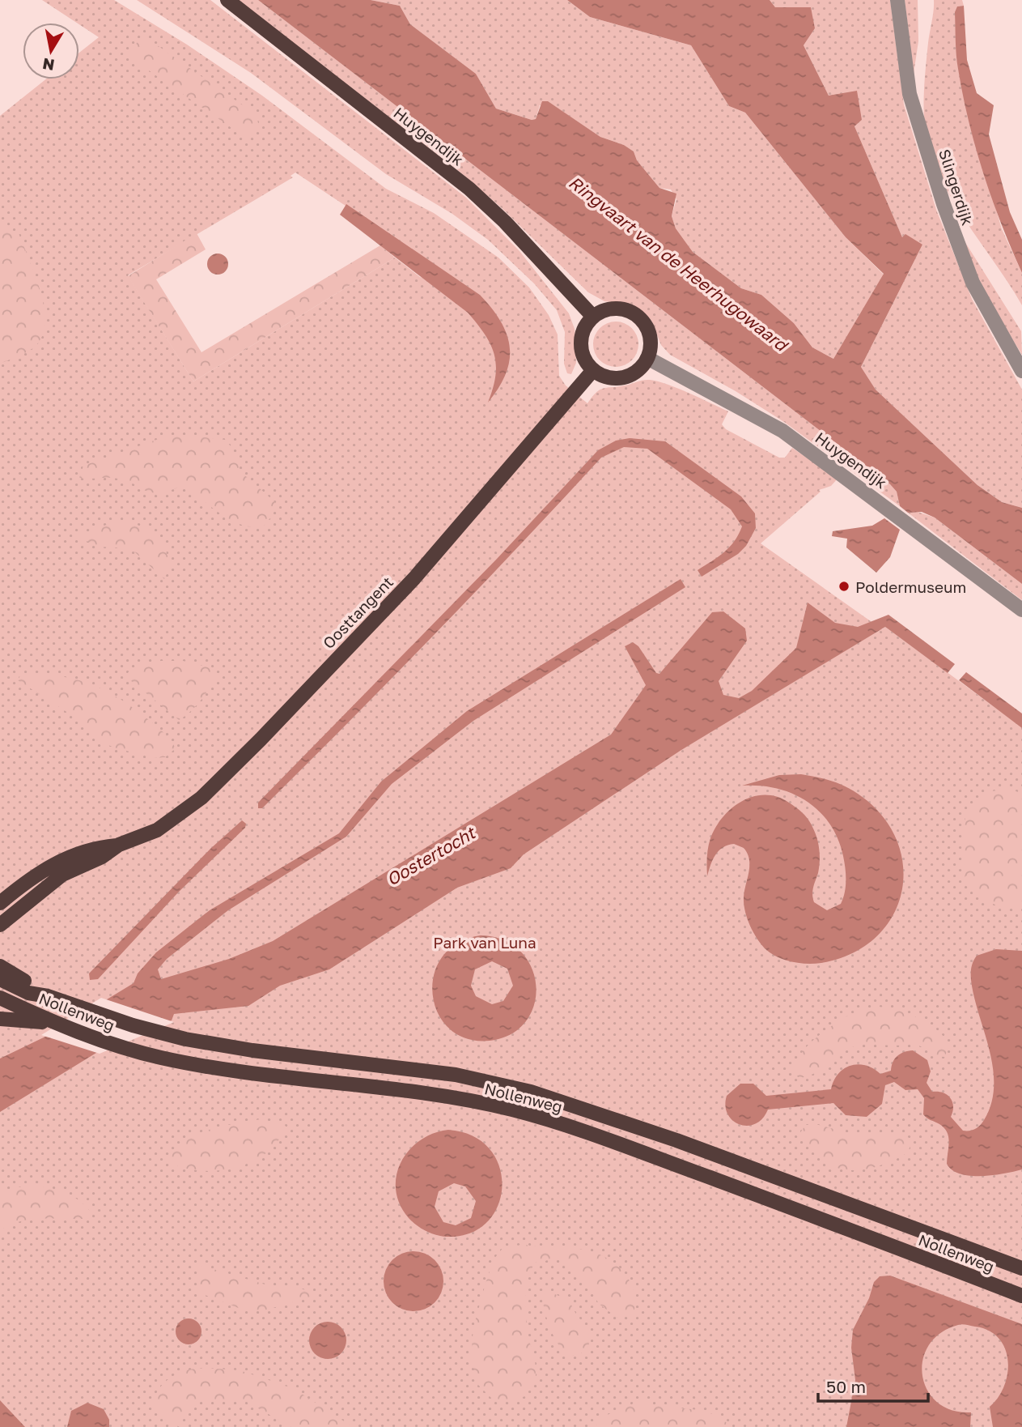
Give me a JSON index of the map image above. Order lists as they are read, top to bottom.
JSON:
{
  "streets": {
    "main road": ["Huygendijk", "Oosttangent", "Nollenweg"],
    "street": ["Slingerdijk"]
  },
  "crossings": [
    ["Huygendijk", "Oosttangent"]
  ],
  "water": ["Ringvaart van de Heerhugowaard", "Oostertocht"],
  "parks": ["Park van Luna"],
  "places": ["Poldermuseum"],
  "scale_bar": "50 m",
  "north": "bottom"
}
